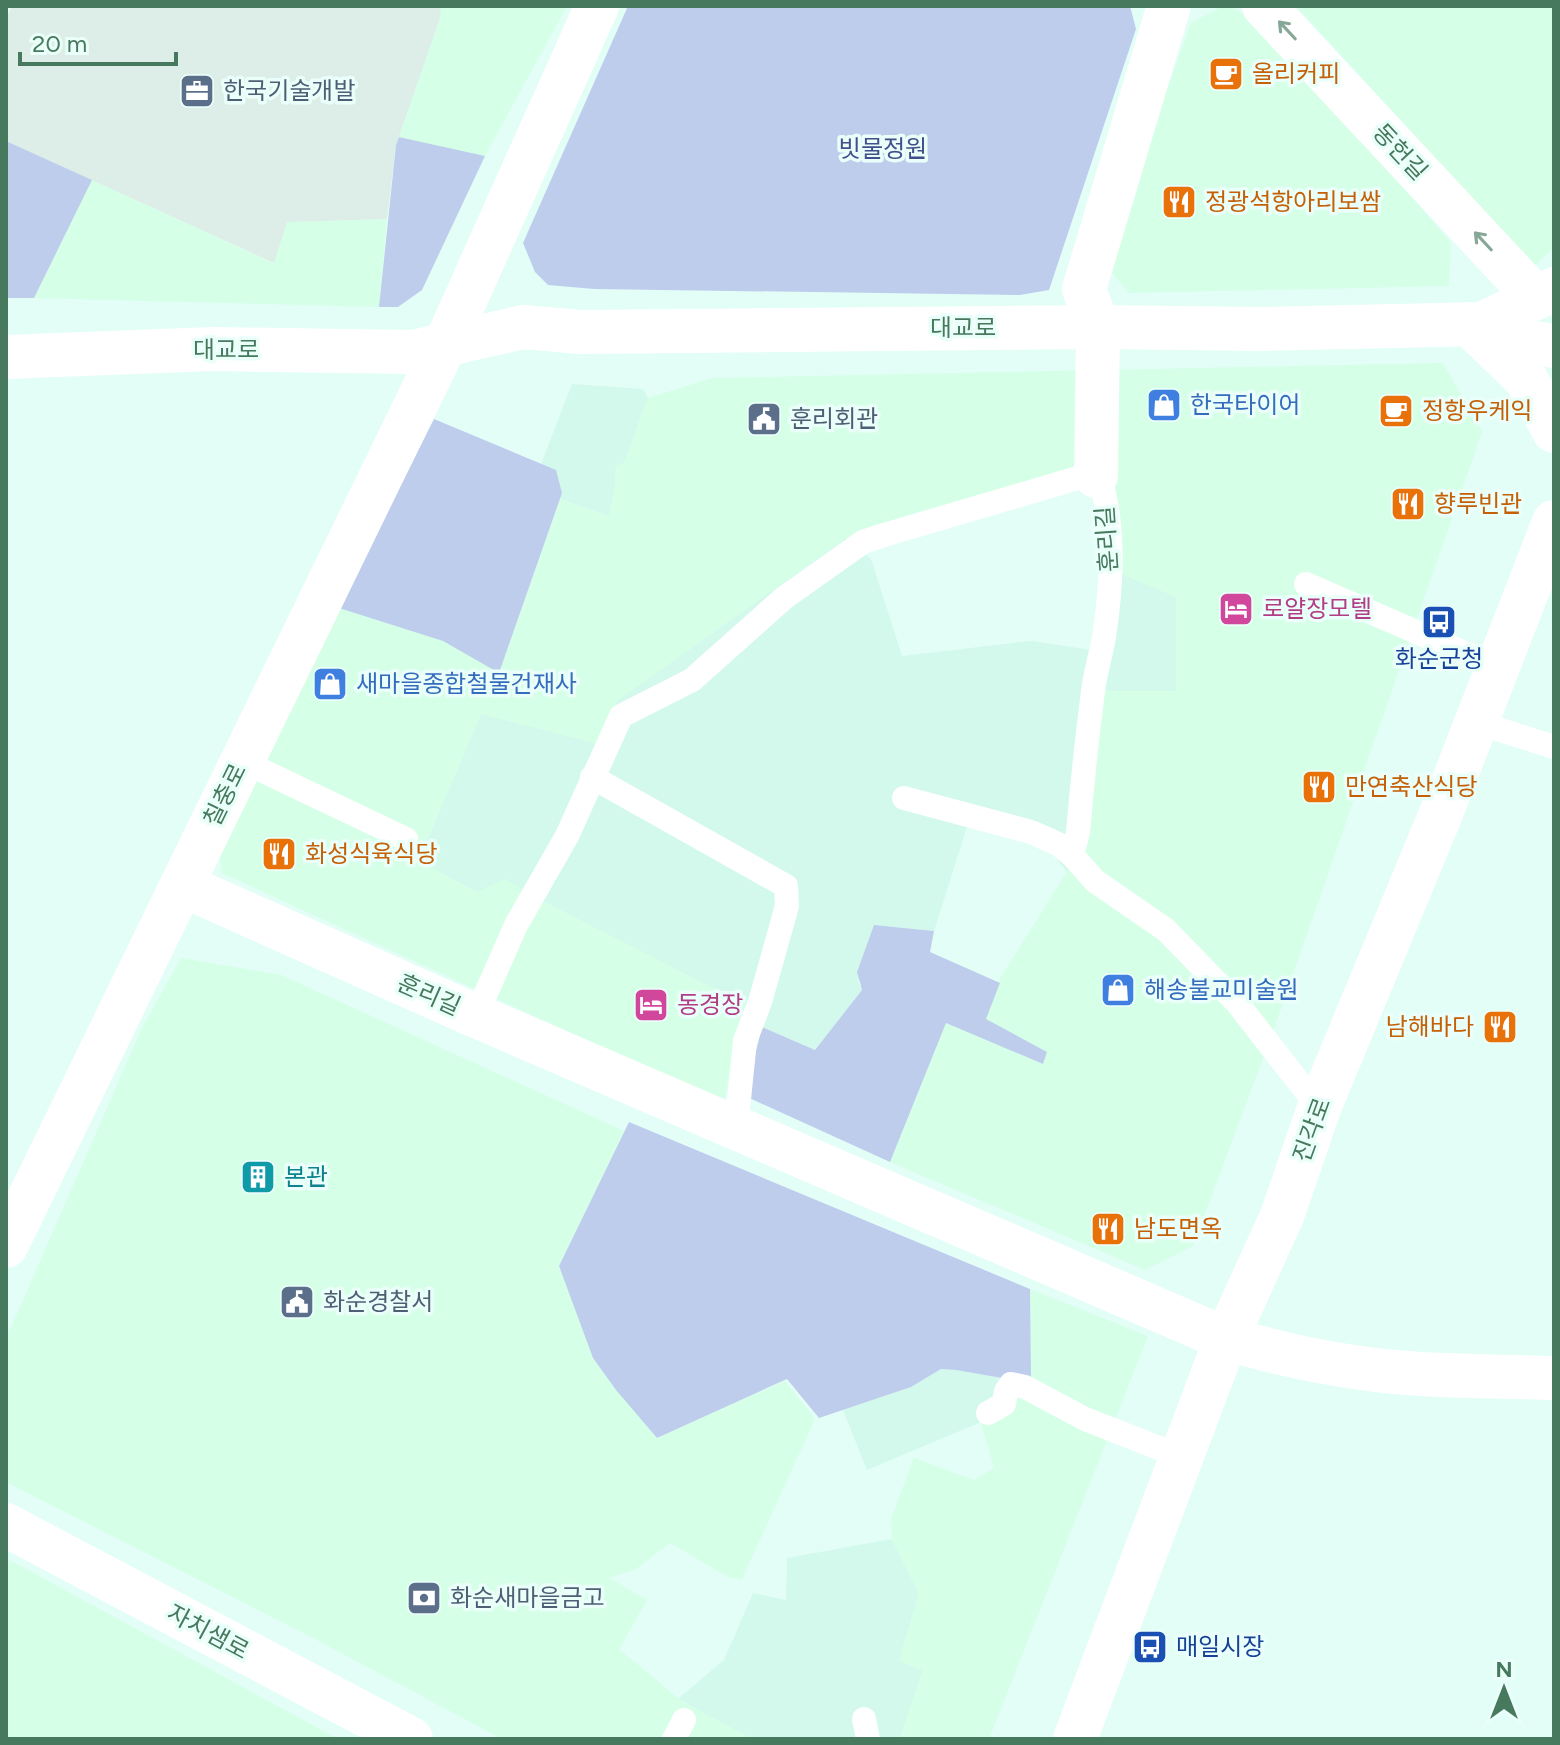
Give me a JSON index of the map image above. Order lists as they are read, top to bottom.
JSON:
{
  "streets": {
    "street": [
      "동헌길",
      "대교로",
      "훈리길",
      "칠충로",
      "진각로",
      "자치샘로"
    ]
  },
  "crossings": [
    ["대교로", "칠충로"],
    ["훈리길", "칠충로"]
  ],
  "one_way": ["동헌길"],
  "parks": ["빗물정원"],
  "places": {
    "cafe": ["올리커피", "정항우케익"],
    "office": ["한국기술개발"],
    "restaurant": [
      "정광석항아리보쌈",
      "향루빈관",
      "만연축산식당",
      "화성식육식당",
      "남해바다",
      "남도면옥"
    ],
    "shop": ["한국타이어", "새마을종합철물건재사", "해송불교미술원"],
    "public building": ["훈리회관", "화순경찰서"],
    "hotel": ["로얄장모텔", "동경장"],
    "bus stop": ["화순군청", "매일시장"],
    "building": ["본관"],
    "bank": ["화순새마을금고"]
  },
  "scale_bar": "20 m",
  "north": "top"
}
